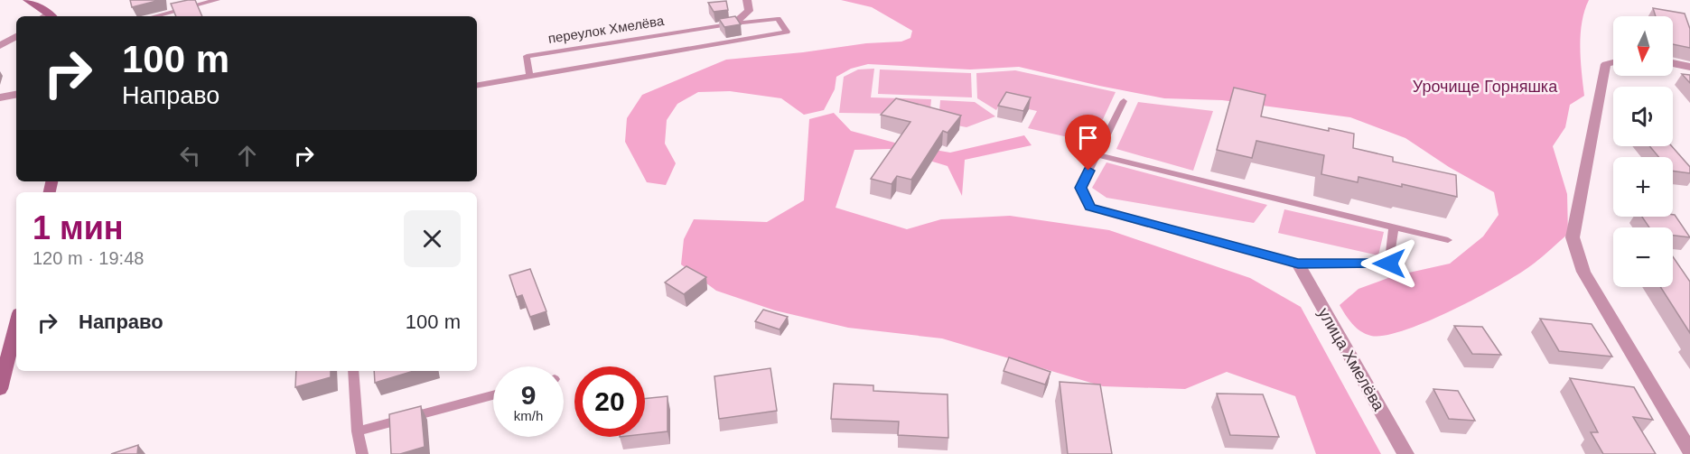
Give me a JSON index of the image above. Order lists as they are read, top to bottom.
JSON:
{
  "streets": {
    "street": ["улица Хмелёва"],
    "lane": ["переулок Хмелёва"]
  },
  "parks": ["Урочище Горняшка"],
  "north": "bottom",
  "page": {
    "map_buttons": ["+", "−"],
    "turn": ["100 m", "Направо"],
    "heading": ["1 мин", "120 m · 19:48"],
    "list": [
      {
        "name": "Направо",
        "value": "100 m"
      }
    ],
    "speed": "9 km/h",
    "limit": "20"
  }
}
